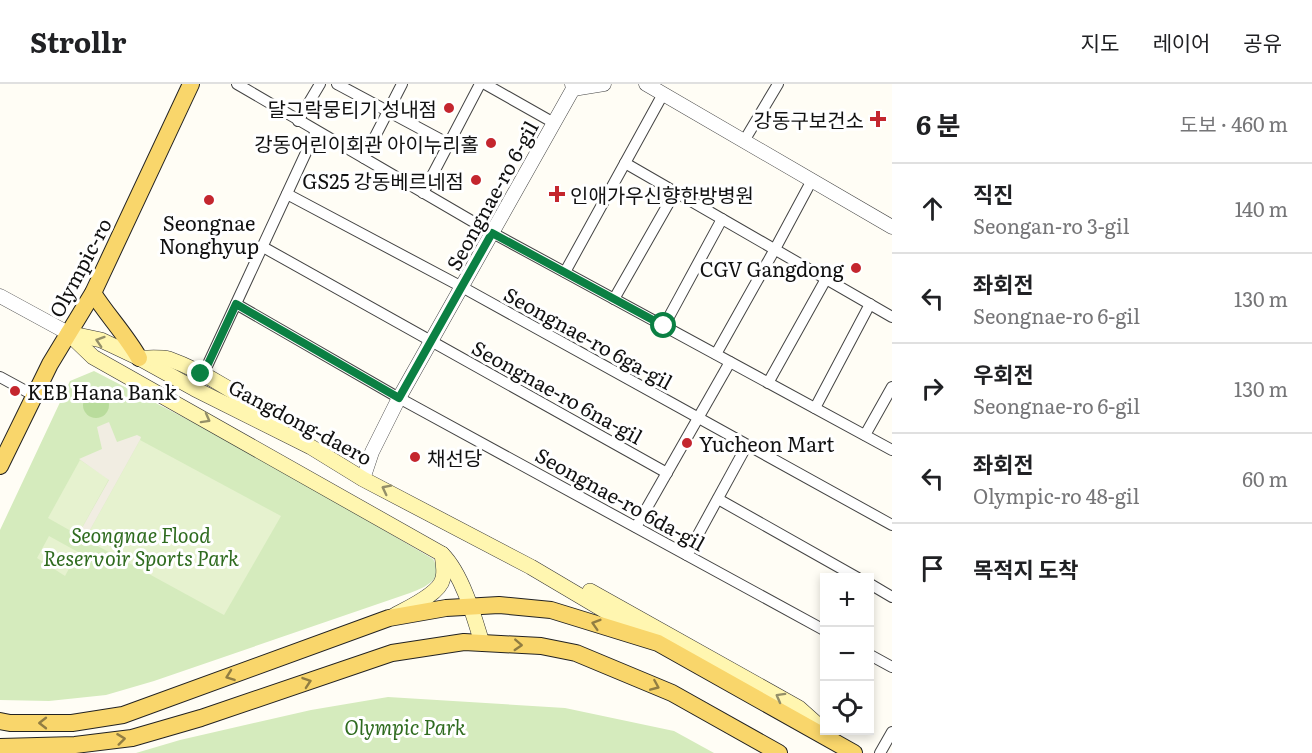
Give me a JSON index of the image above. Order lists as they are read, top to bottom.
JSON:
{
  "streets": {
    "main road": ["Olympic-ro", "Gangdong-daero"],
    "street": [
      "Seongnae-ro 6-gil",
      "Seongnae-ro 6ga-gil",
      "Seongnae-ro 6na-gil",
      "Seongnae-ro 6da-gil"
    ]
  },
  "crossings": [
    ["Seongnae-ro 6-gil", "Seongnae-ro 6ga-gil"],
    ["Seongnae-ro 6-gil", "Seongnae-ro 6na-gil"],
    ["Seongnae-ro 6-gil", "Gangdong-daero"],
    ["Seongnae-ro 6-gil", "Seongnae-ro 6da-gil"],
    ["Olympic-ro", "Gangdong-daero"]
  ],
  "parks": ["Seongnae Flood Reservoir Sports Park", "Olympic Park"],
  "places": {
    "other": [
      "달그락뭉티기 성내점",
      "강동어린이회관 아이누리홀",
      "GS25 강동베르네점",
      "Seongnae Nonghyup",
      "CGV Gangdong",
      "KEB Hana Bank",
      "Yucheon Mart",
      "채선당"
    ],
    "health": ["강동구보건소", "인애가우신향한방병원"]
  },
  "page": {
    "header": "Strollr",
    "nav": ["지도", "레이어", "공유"],
    "heading": ["6 분", "도보 · 460 m"],
    "list": [
      ["직진", "Seongan-ro 3-gil", "140 m"],
      ["좌회전", "Seongnae-ro 6-gil", "130 m"],
      ["우회전", "Seongnae-ro 6-gil", "130 m"],
      ["좌회전", "Olympic-ro 48-gil", "60 m"],
      "목적지 도착"
    ],
    "map_buttons": ["+", "−"]
  }
}
